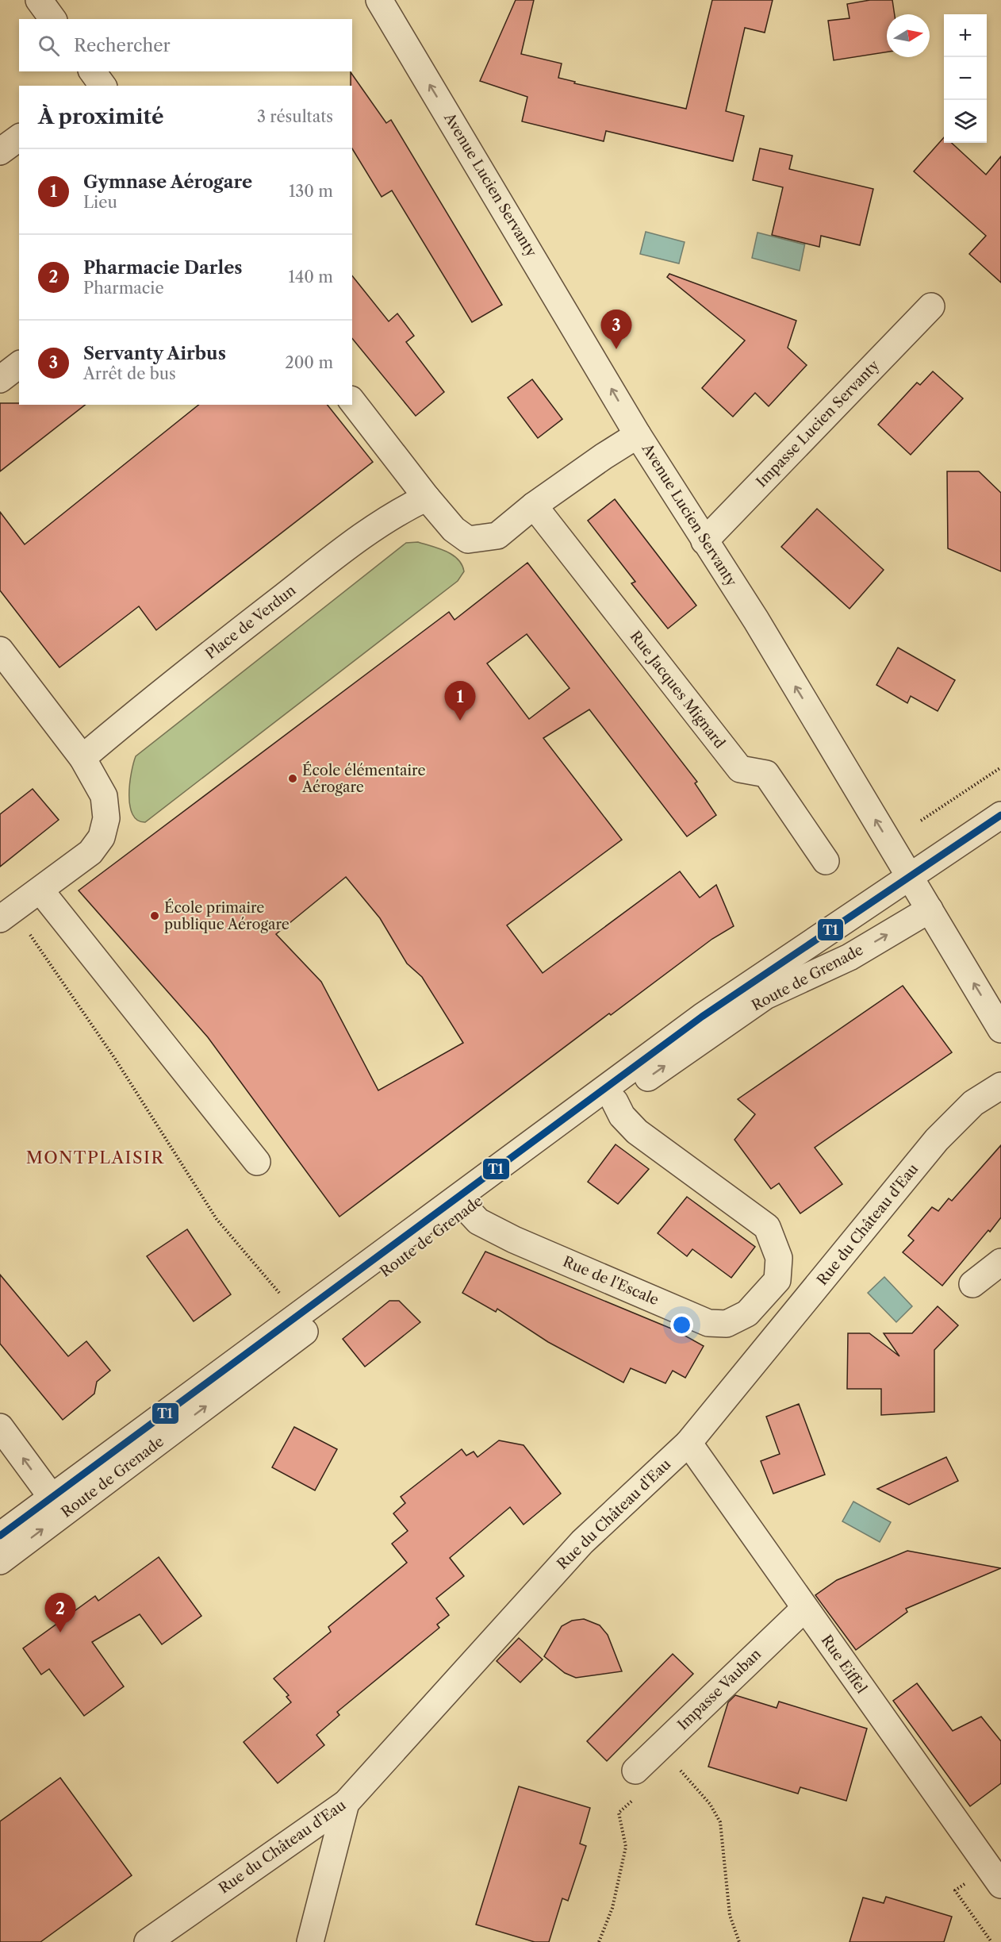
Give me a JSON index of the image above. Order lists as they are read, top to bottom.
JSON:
{
  "streets": {
    "street": [
      "Avenue Lucien Servanty",
      "Impasse Lucien Servanty",
      "Place de Verdun",
      "Rue Jacques Mignard",
      "Route de Grenade",
      "Rue du Château d'Eau",
      "Rue de l'Escale",
      "Rue Eiffel",
      "Impasse Vauban"
    ]
  },
  "crossings": [
    ["Avenue Lucien Servanty", "Impasse Lucien Servanty"],
    ["Avenue Lucien Servanty", "Route de Grenade"],
    ["Route de Grenade", "Rue de l'Escale"],
    ["Rue du Château d'Eau", "Rue Eiffel"],
    ["Rue Eiffel", "Impasse Vauban"]
  ],
  "one_way": ["Avenue Lucien Servanty"],
  "districts": ["MONTPLAISIR"],
  "places": ["École élémentaire Aérogare", "École primaire publique Aérogare"],
  "lines": ["transit line T1"],
  "north": "right",
  "page": {
    "map_buttons": ["+", "−"],
    "search": "Rechercher",
    "heading": ["À proximité", "3 résultats"],
    "list": [
      {
        "mark": "1",
        "name": "Gymnase Aérogare",
        "note": "Lieu",
        "value": "130 m"
      },
      {
        "mark": "2",
        "name": "Pharmacie Darles",
        "note": "Pharmacie",
        "value": "140 m"
      },
      {
        "mark": "3",
        "name": "Servanty Airbus",
        "note": "Arrêt de bus",
        "value": "200 m"
      }
    ],
    "pins": ["3", "1", "2"]
  }
}
